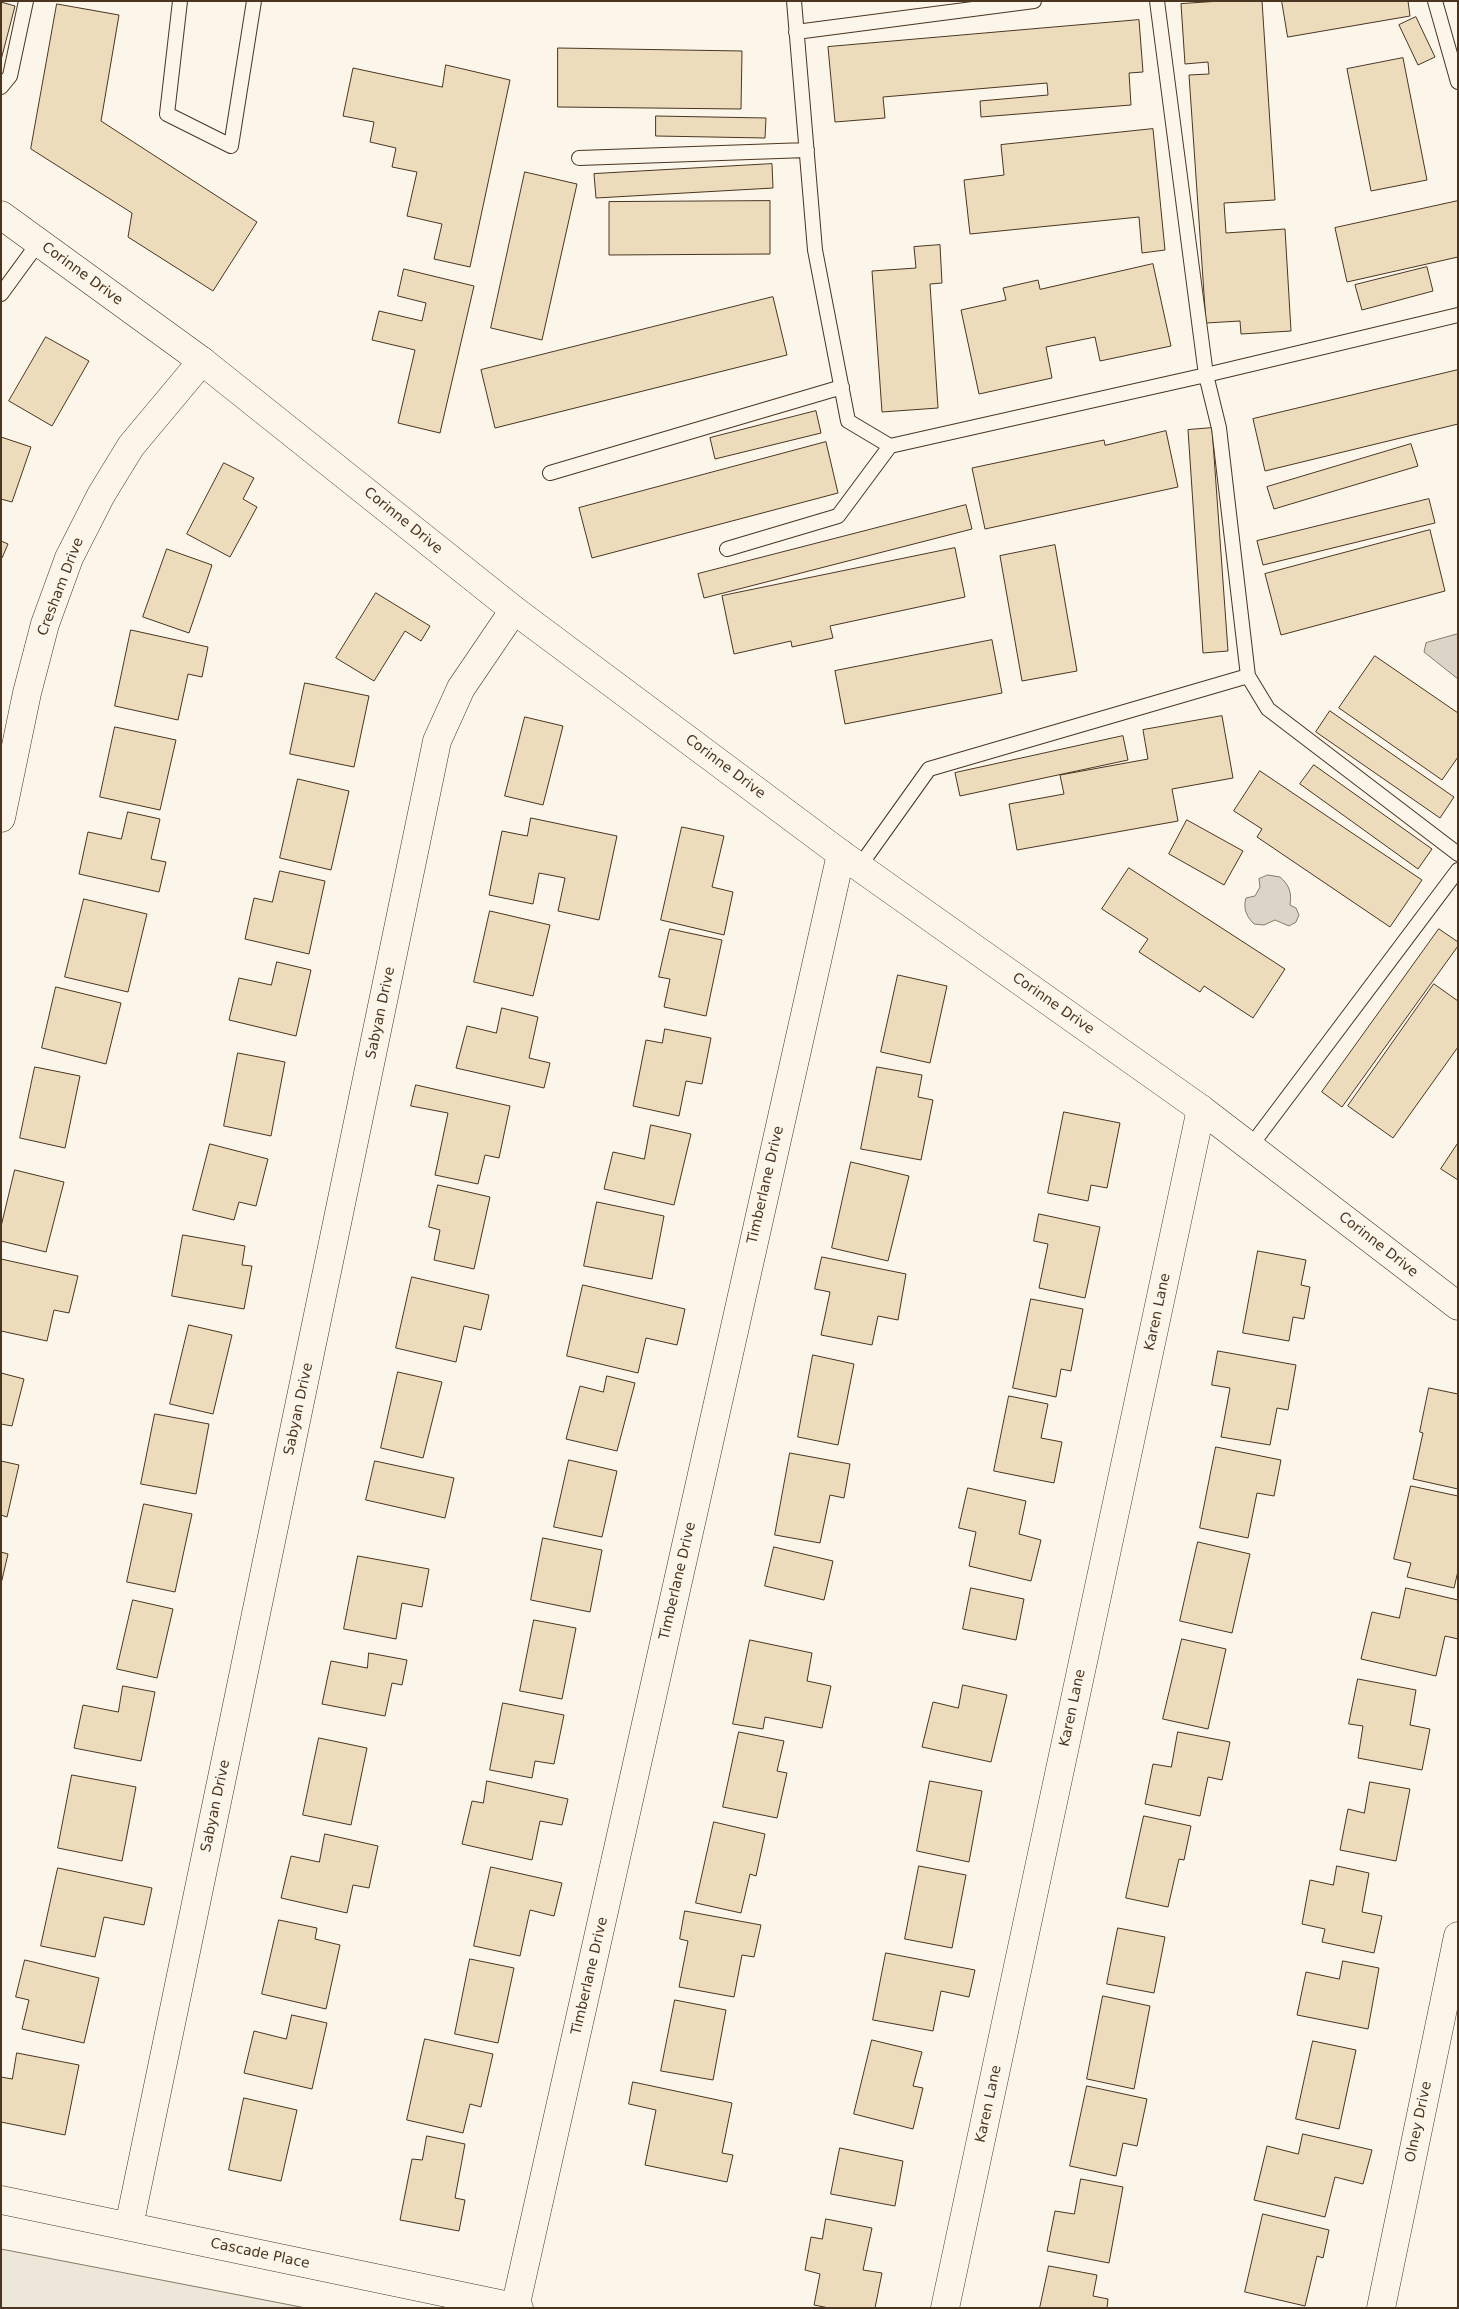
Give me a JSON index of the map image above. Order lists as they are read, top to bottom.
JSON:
{
  "streets": {
    "street": [
      "Corinne Drive",
      "Cresham Drive",
      "Sabyan Drive",
      "Timberlane Drive",
      "Karen Lane",
      "Olney Drive",
      "Cascade Place"
    ]
  },
  "crossings": [
    ["Corinne Drive", "Cresham Drive"],
    ["Corinne Drive", "Sabyan Drive"],
    ["Corinne Drive", "Timberlane Drive"],
    ["Corinne Drive", "Karen Lane"],
    ["Sabyan Drive", "Cascade Place"],
    ["Timberlane Drive", "Cascade Place"]
  ]
}
